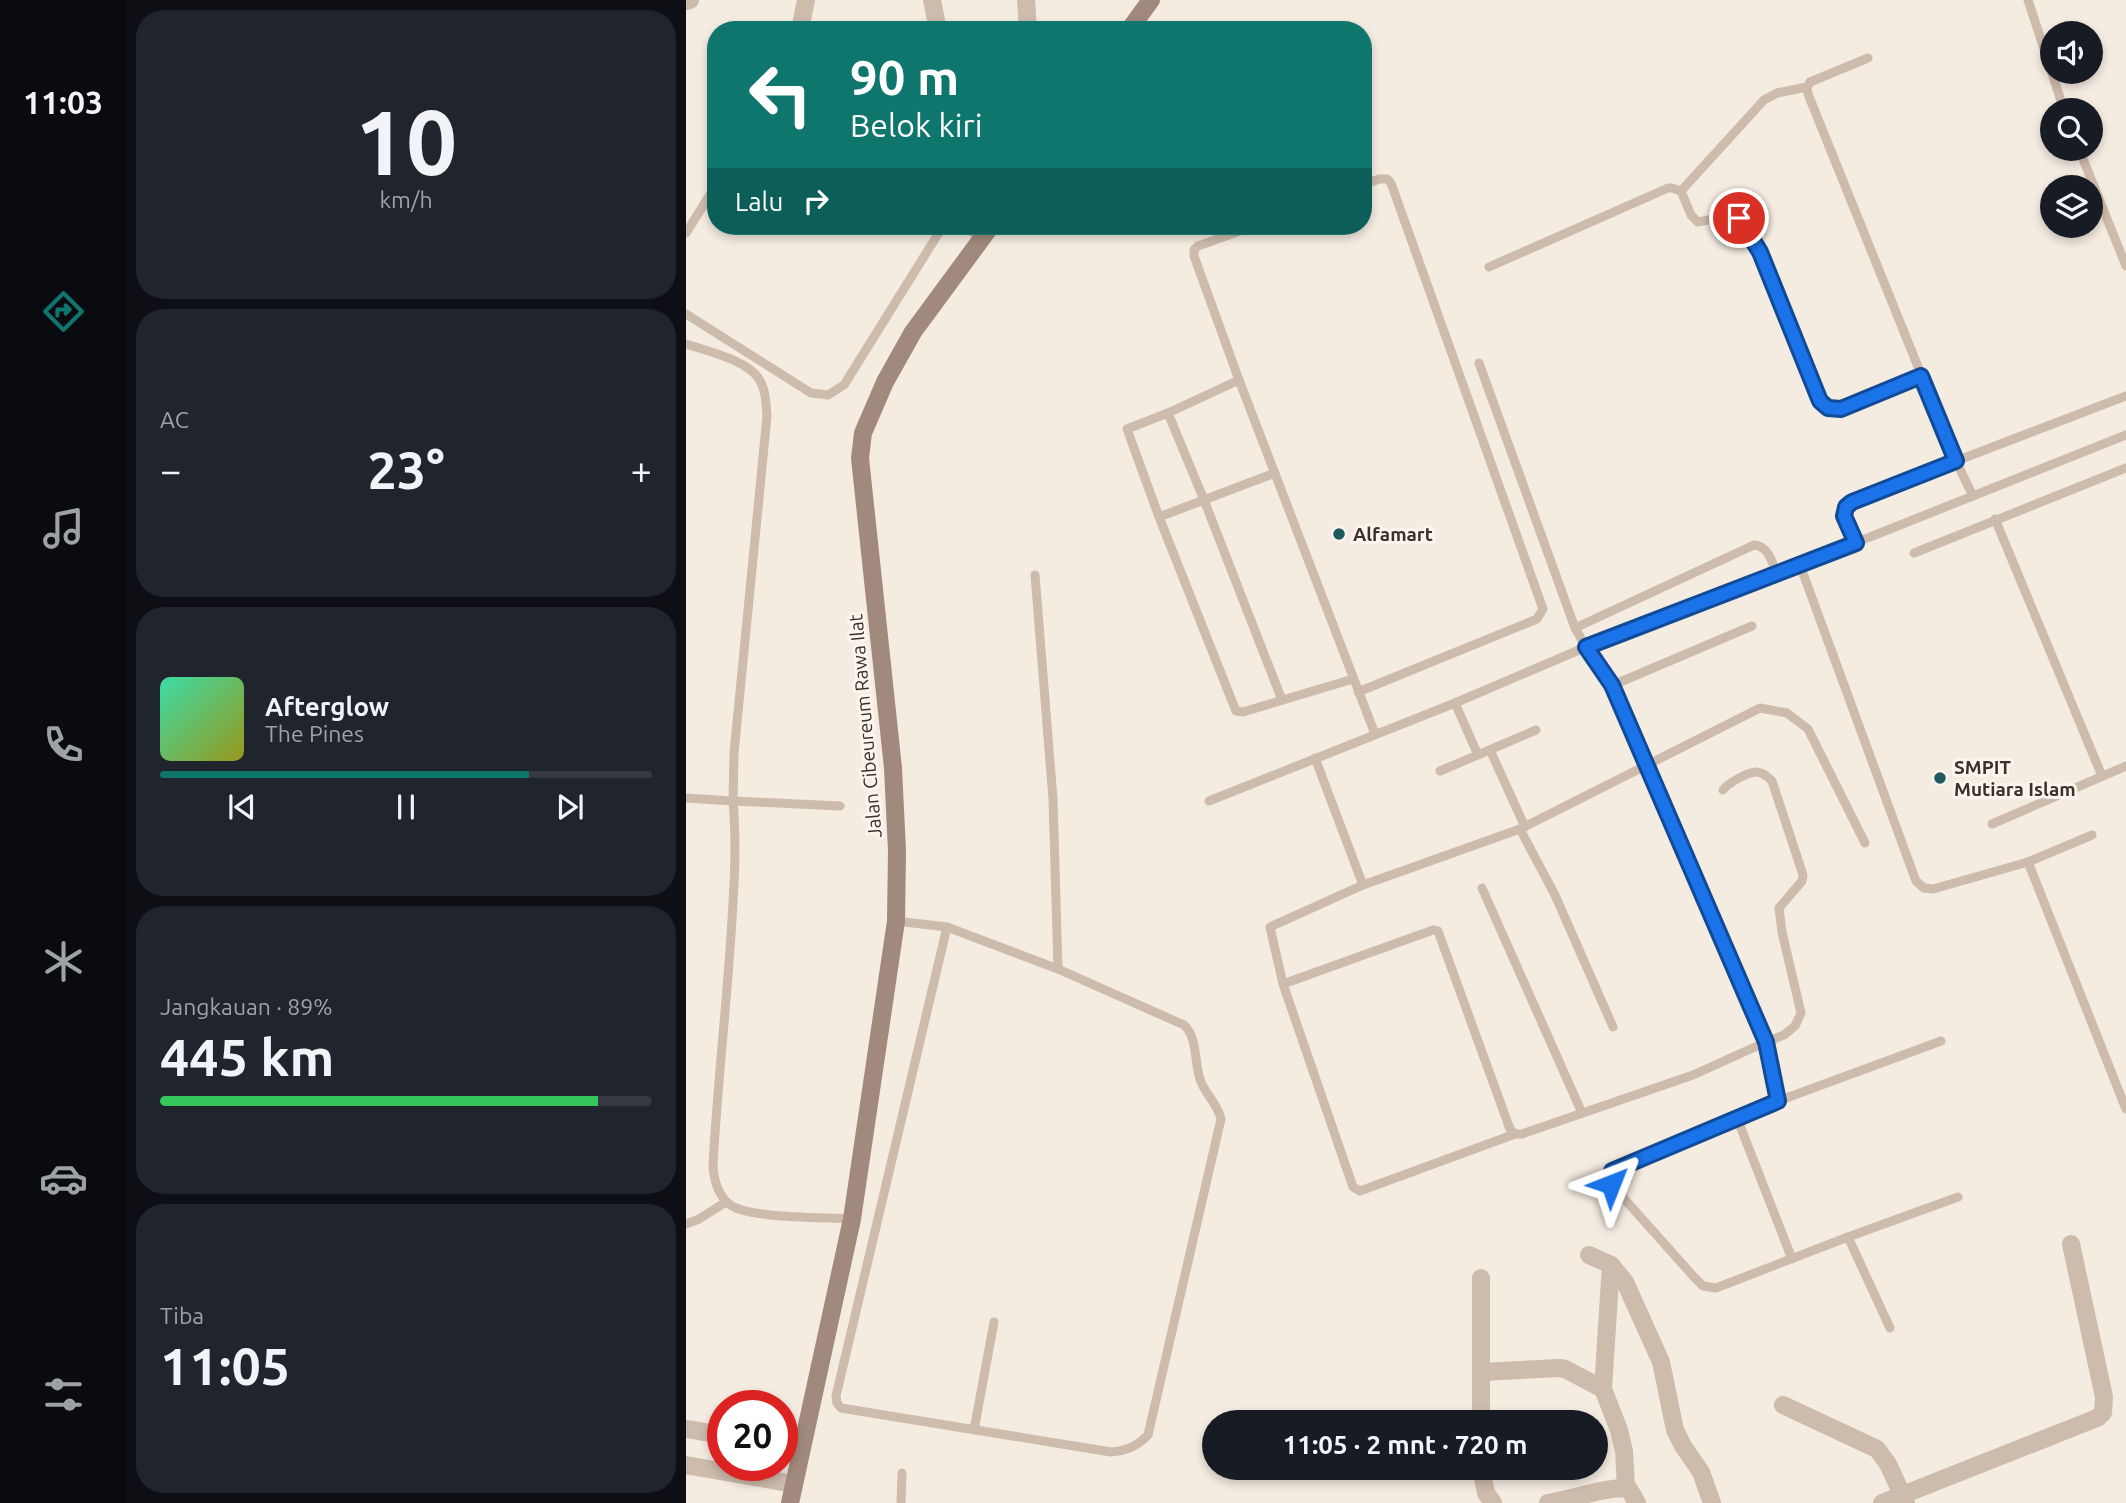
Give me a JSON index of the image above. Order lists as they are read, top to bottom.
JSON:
{
  "streets": {
    "street": ["Jalan Cibeureum Rawa Ilat"]
  },
  "places": ["Alfamart", "SMPIT Mutiara Islam"],
  "page": {
    "tabs": "11:03",
    "tile": [
      ["10", "km/h"],
      "AC",
      ["Jangkauan · 89%", "445 km"],
      ["Tiba", "11:05"]
    ],
    "turn": ["90 m", "Belok kiri"],
    "then": "Lalu",
    "heat": ["−", "23°", "+"],
    "song": ["Afterglow", "The Pines"],
    "limit": "20",
    "trip": "11:05 · 2 mnt · 720 m"
  }
}
